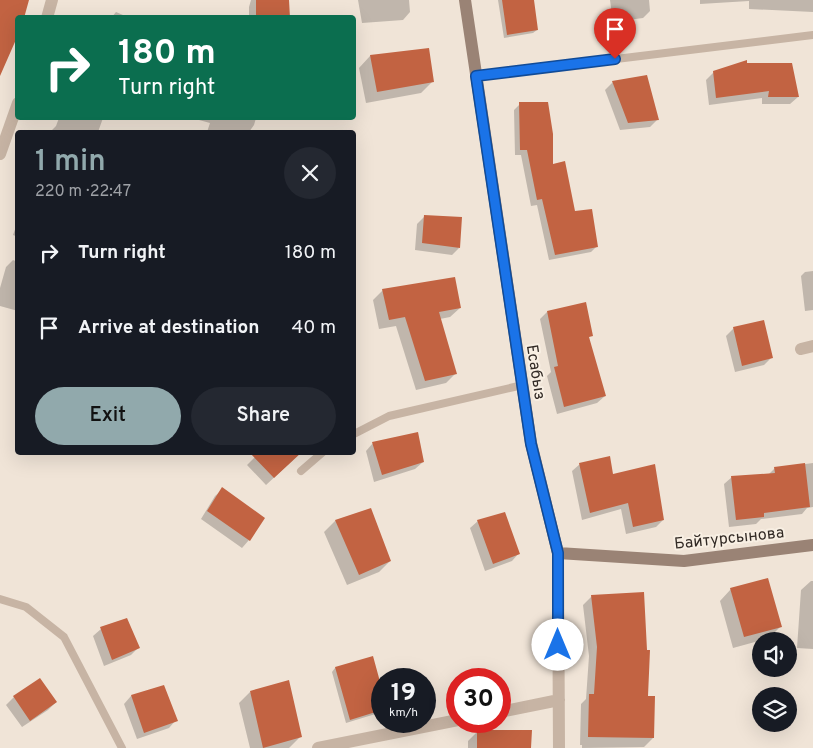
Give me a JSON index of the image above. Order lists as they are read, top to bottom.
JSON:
{
  "streets": {
    "main road": ["Есабыз", "Байтурсынова"]
  },
  "crossings": [
    ["Есабыз", "Байтурсынова"]
  ],
  "page": {
    "turn": ["180 m", "Turn right"],
    "heading": ["1 min", "220 m · 22:47"],
    "list": [
      {
        "name": "Turn right",
        "value": "180 m"
      },
      {
        "name": "Arrive at destination",
        "value": "40 m"
      }
    ],
    "buttons": ["Exit", "Share"],
    "speed": "19 km/h",
    "limit": "30"
  }
}
